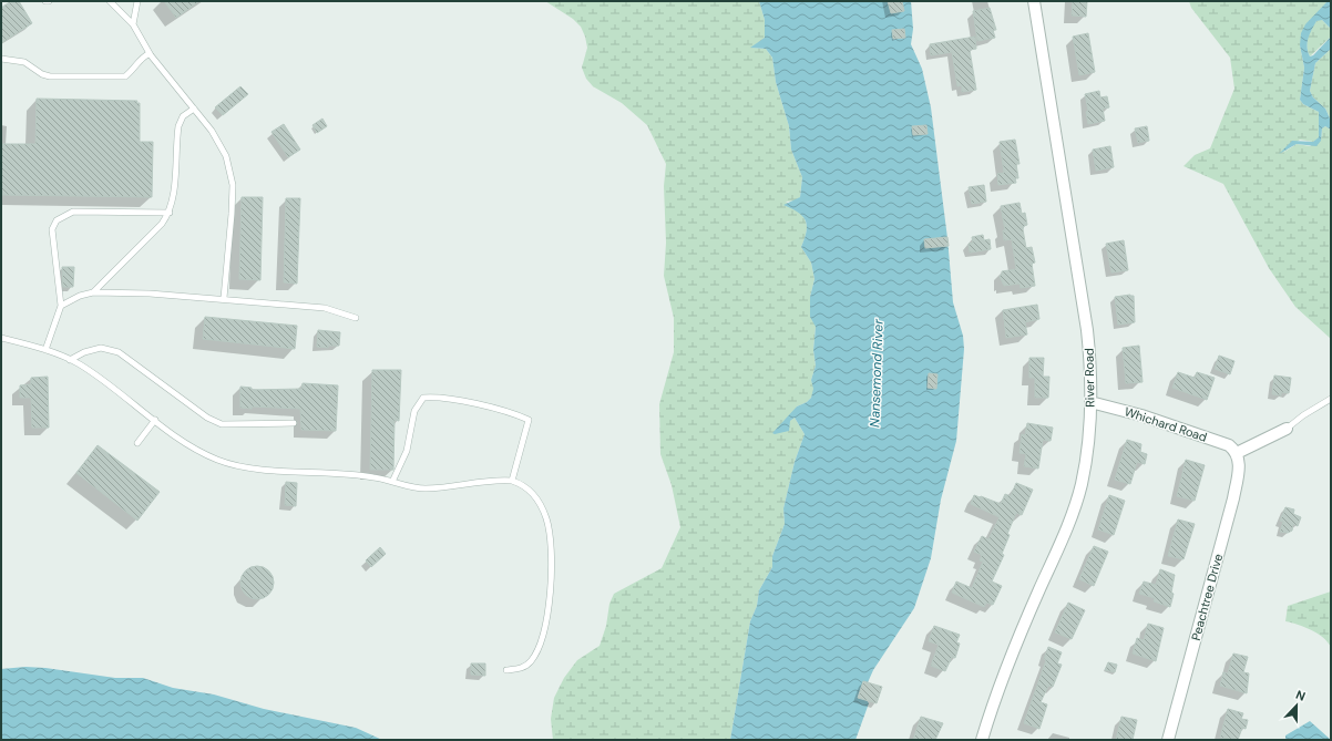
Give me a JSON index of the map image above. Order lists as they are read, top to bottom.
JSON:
{
  "streets": {
    "street": ["River Road", "Whichard Road", "Peachtree Drive"]
  },
  "crossings": [
    ["River Road", "Whichard Road"],
    ["Whichard Road", "Peachtree Drive"]
  ],
  "water": ["Nansemond River"],
  "north": "top"
}
